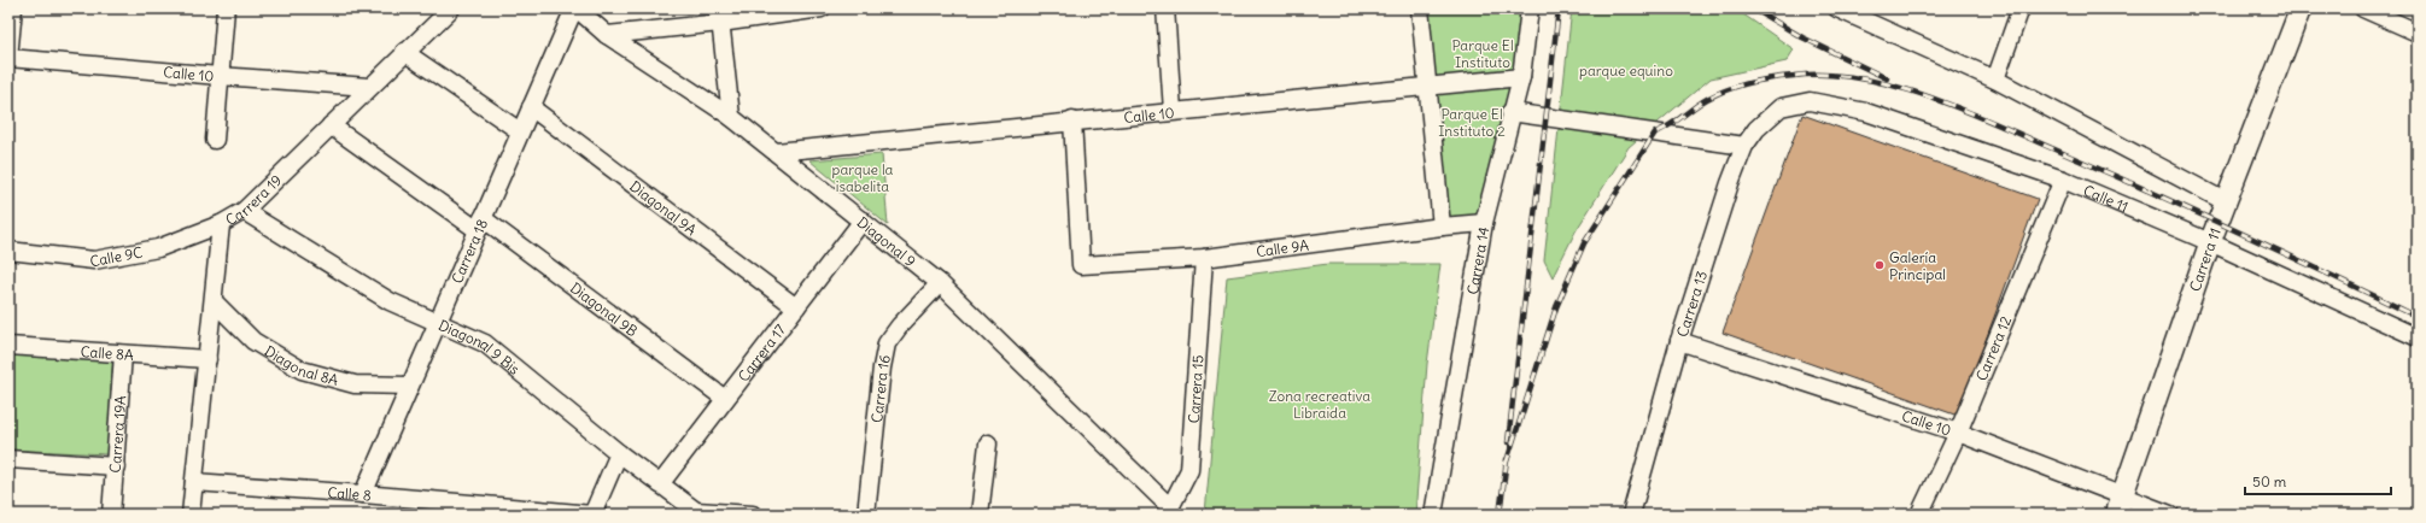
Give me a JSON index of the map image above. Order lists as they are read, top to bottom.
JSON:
{
  "streets": {
    "street": [
      "Calle 10",
      "Carrera 19",
      "Calle 11",
      "Diagonal 9A",
      "Diagonal 9",
      "Calle 9A",
      "Carrera 18",
      "Calle 9C",
      "Carrera 14",
      "Carrera 11",
      "Carrera 13",
      "Diagonal 9B",
      "Diagonal 9 Bis",
      "Carrera 12",
      "Carrera 17",
      "Calle 8A",
      "Diagonal 8A",
      "Carrera 16",
      "Carrera 15",
      "Carrera 19A",
      "Calle 8"
    ]
  },
  "crossings": [
    ["Calle 10", "Carrera 19"],
    ["Calle 10", "Diagonal 9"],
    ["Calle 10", "Calle 9A"],
    ["Calle 10", "Carrera 14"],
    ["Calle 10", "Carrera 11"],
    ["Calle 10", "Carrera 13"],
    ["Calle 10", "Carrera 12"],
    ["Carrera 19", "Calle 9C"],
    ["Carrera 19", "Diagonal 9B"],
    ["Carrera 19", "Diagonal 9 Bis"],
    ["Carrera 19", "Calle 8A"],
    ["Carrera 19", "Diagonal 8A"],
    ["Carrera 19", "Calle 8"],
    ["Calle 11", "Carrera 11"],
    ["Calle 11", "Carrera 13"],
    ["Calle 11", "Carrera 12"],
    ["Diagonal 9A", "Carrera 18"],
    ["Diagonal 9A", "Carrera 17"],
    ["Diagonal 9", "Carrera 18"],
    ["Diagonal 9", "Carrera 17"],
    ["Diagonal 9", "Carrera 16"],
    ["Diagonal 9", "Carrera 15"],
    ["Calle 9A", "Carrera 14"],
    ["Calle 9A", "Carrera 15"],
    ["Carrera 18", "Diagonal 9B"],
    ["Carrera 18", "Diagonal 9 Bis"],
    ["Carrera 18", "Diagonal 8A"],
    ["Carrera 18", "Calle 8"],
    ["Diagonal 9B", "Carrera 17"],
    ["Diagonal 9 Bis", "Carrera 17"],
    ["Calle 8A", "Carrera 19A"]
  ],
  "parks": [
    "Parque El Instituto",
    "parque equino",
    "Parque El Instituto 2",
    "parque la isabelita",
    "Zona recreativa Libraida"
  ],
  "places": ["Galería Principal"],
  "scale_bar": "50 m"
}
